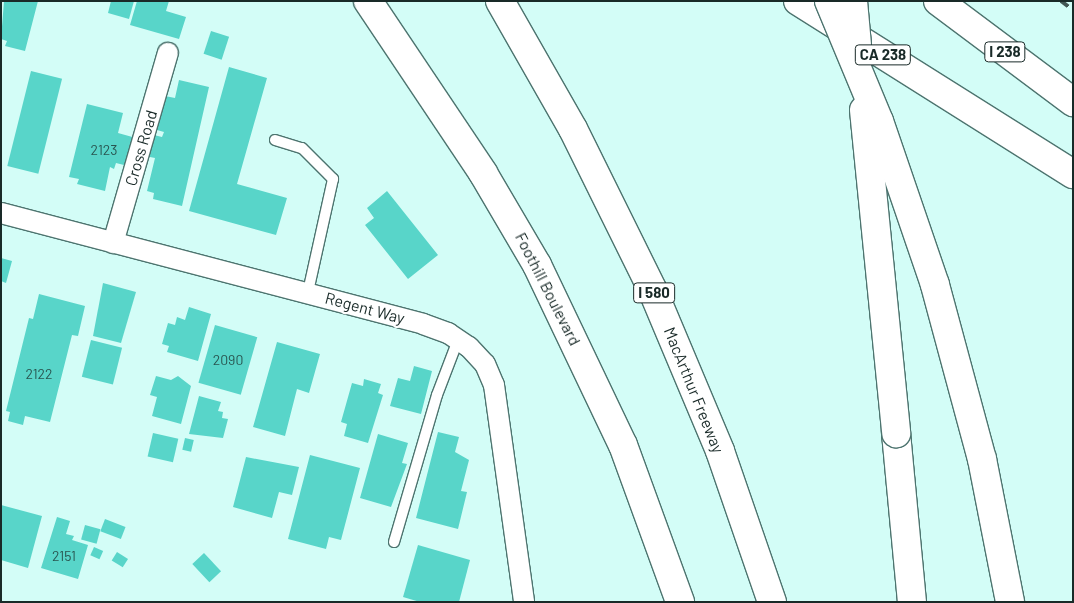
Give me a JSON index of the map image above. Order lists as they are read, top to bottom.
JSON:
{
  "streets": {
    "main road": [
      "I 238",
      "CA 238",
      "Foothill Boulevard",
      "I 580",
      "MacArthur Freeway"
    ],
    "street": ["Cross Road", "Regent Way"]
  },
  "crossings": [
    ["Cross Road", "Regent Way"]
  ],
  "house_numbers": [
    "2123",
    "2090",
    "2122",
    "2151"
  ]
}
